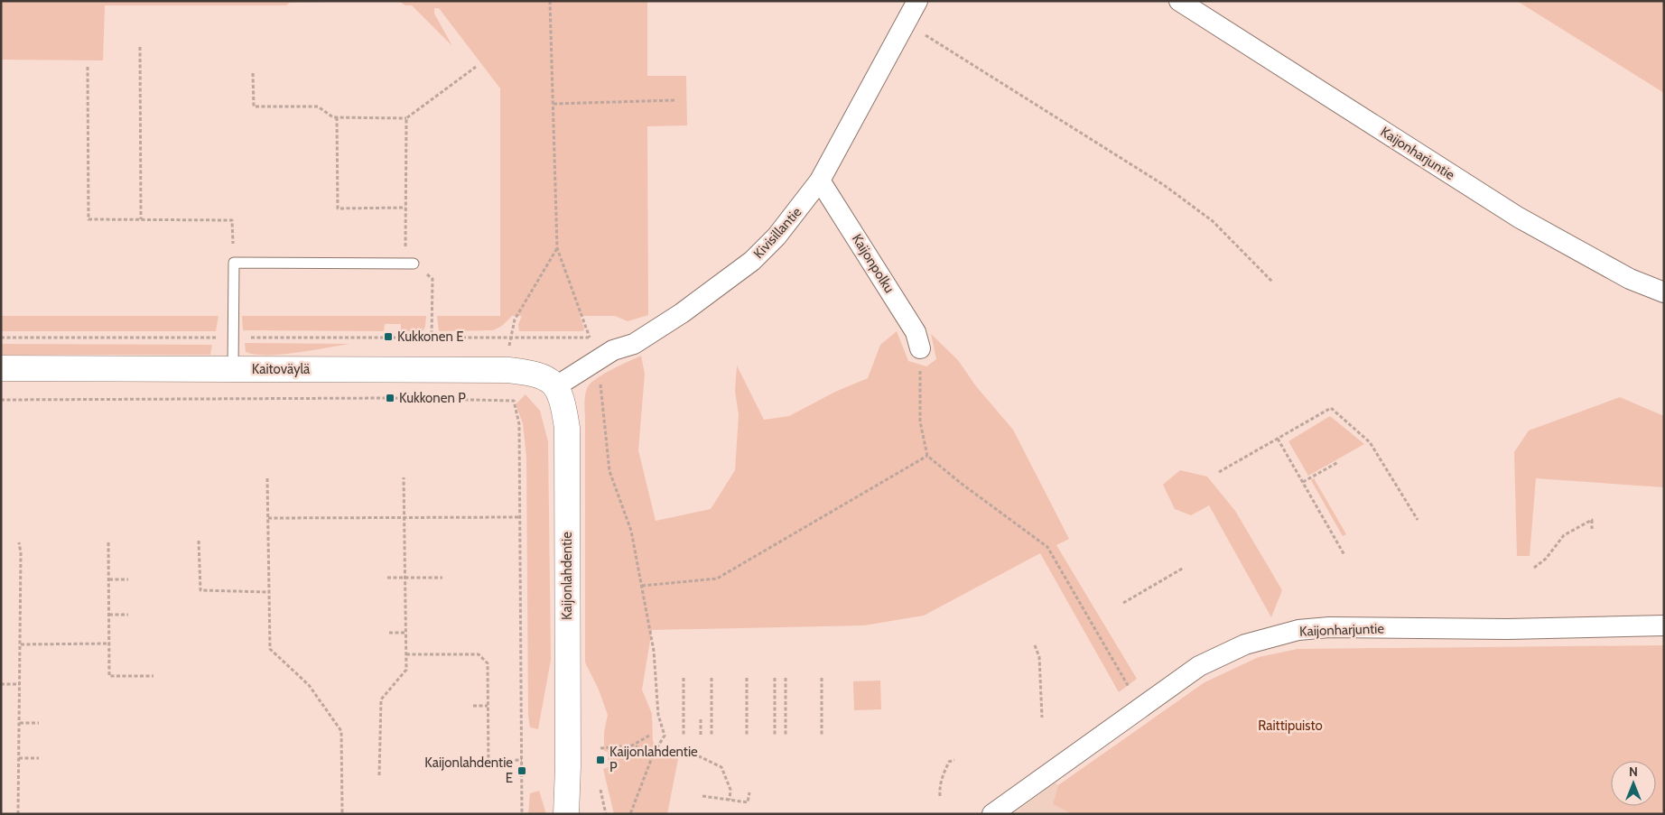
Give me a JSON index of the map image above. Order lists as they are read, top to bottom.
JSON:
{
  "streets": {
    "street": [
      "Kaijonharjuntie",
      "Kivisillantie",
      "Kaijonpolku",
      "Kaitoväylä",
      "Kaijonlahdentie"
    ]
  },
  "crossings": [
    ["Kivisillantie", "Kaijonpolku"],
    ["Kivisillantie", "Kaitoväylä"],
    ["Kivisillantie", "Kaijonlahdentie"],
    ["Kaitoväylä", "Kaijonlahdentie"]
  ],
  "parks": ["Raittipuisto"],
  "places": {
    "transit": [
      "Kukkonen E",
      "Kukkonen P",
      "Kaijonlahdentie P",
      "Kaijonlahdentie E"
    ]
  },
  "north": "top"
}
